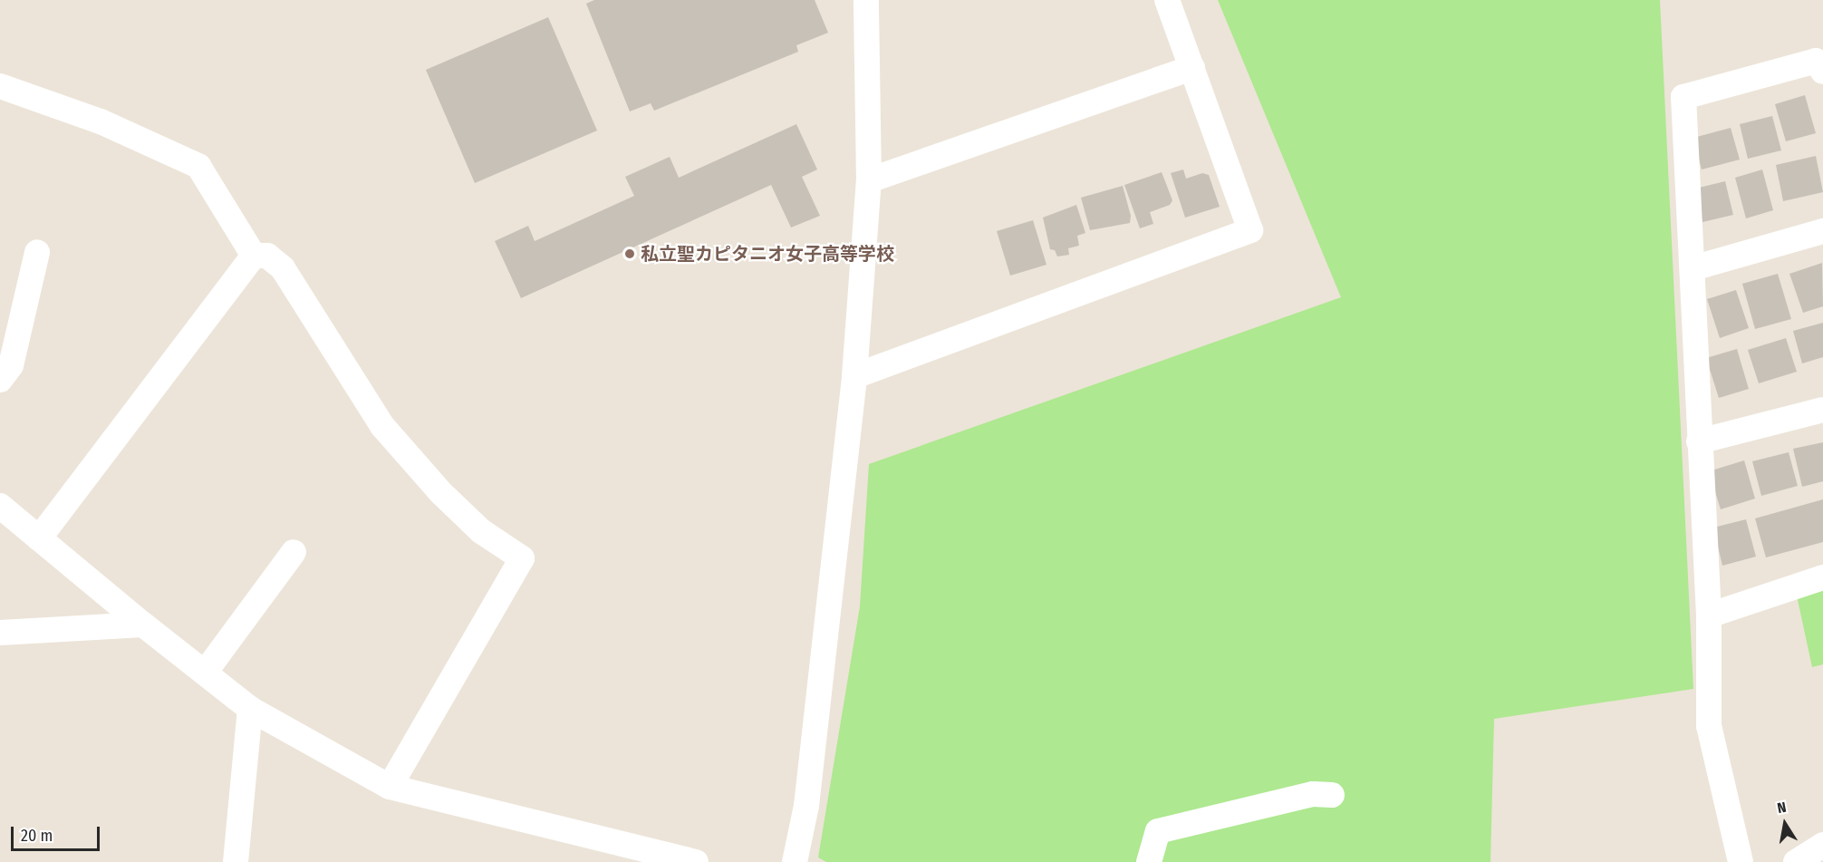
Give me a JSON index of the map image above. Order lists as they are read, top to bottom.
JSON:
{
  "places": ["私立聖カピタニオ女子高等学校"],
  "scale_bar": "20 m",
  "north": "top"
}
